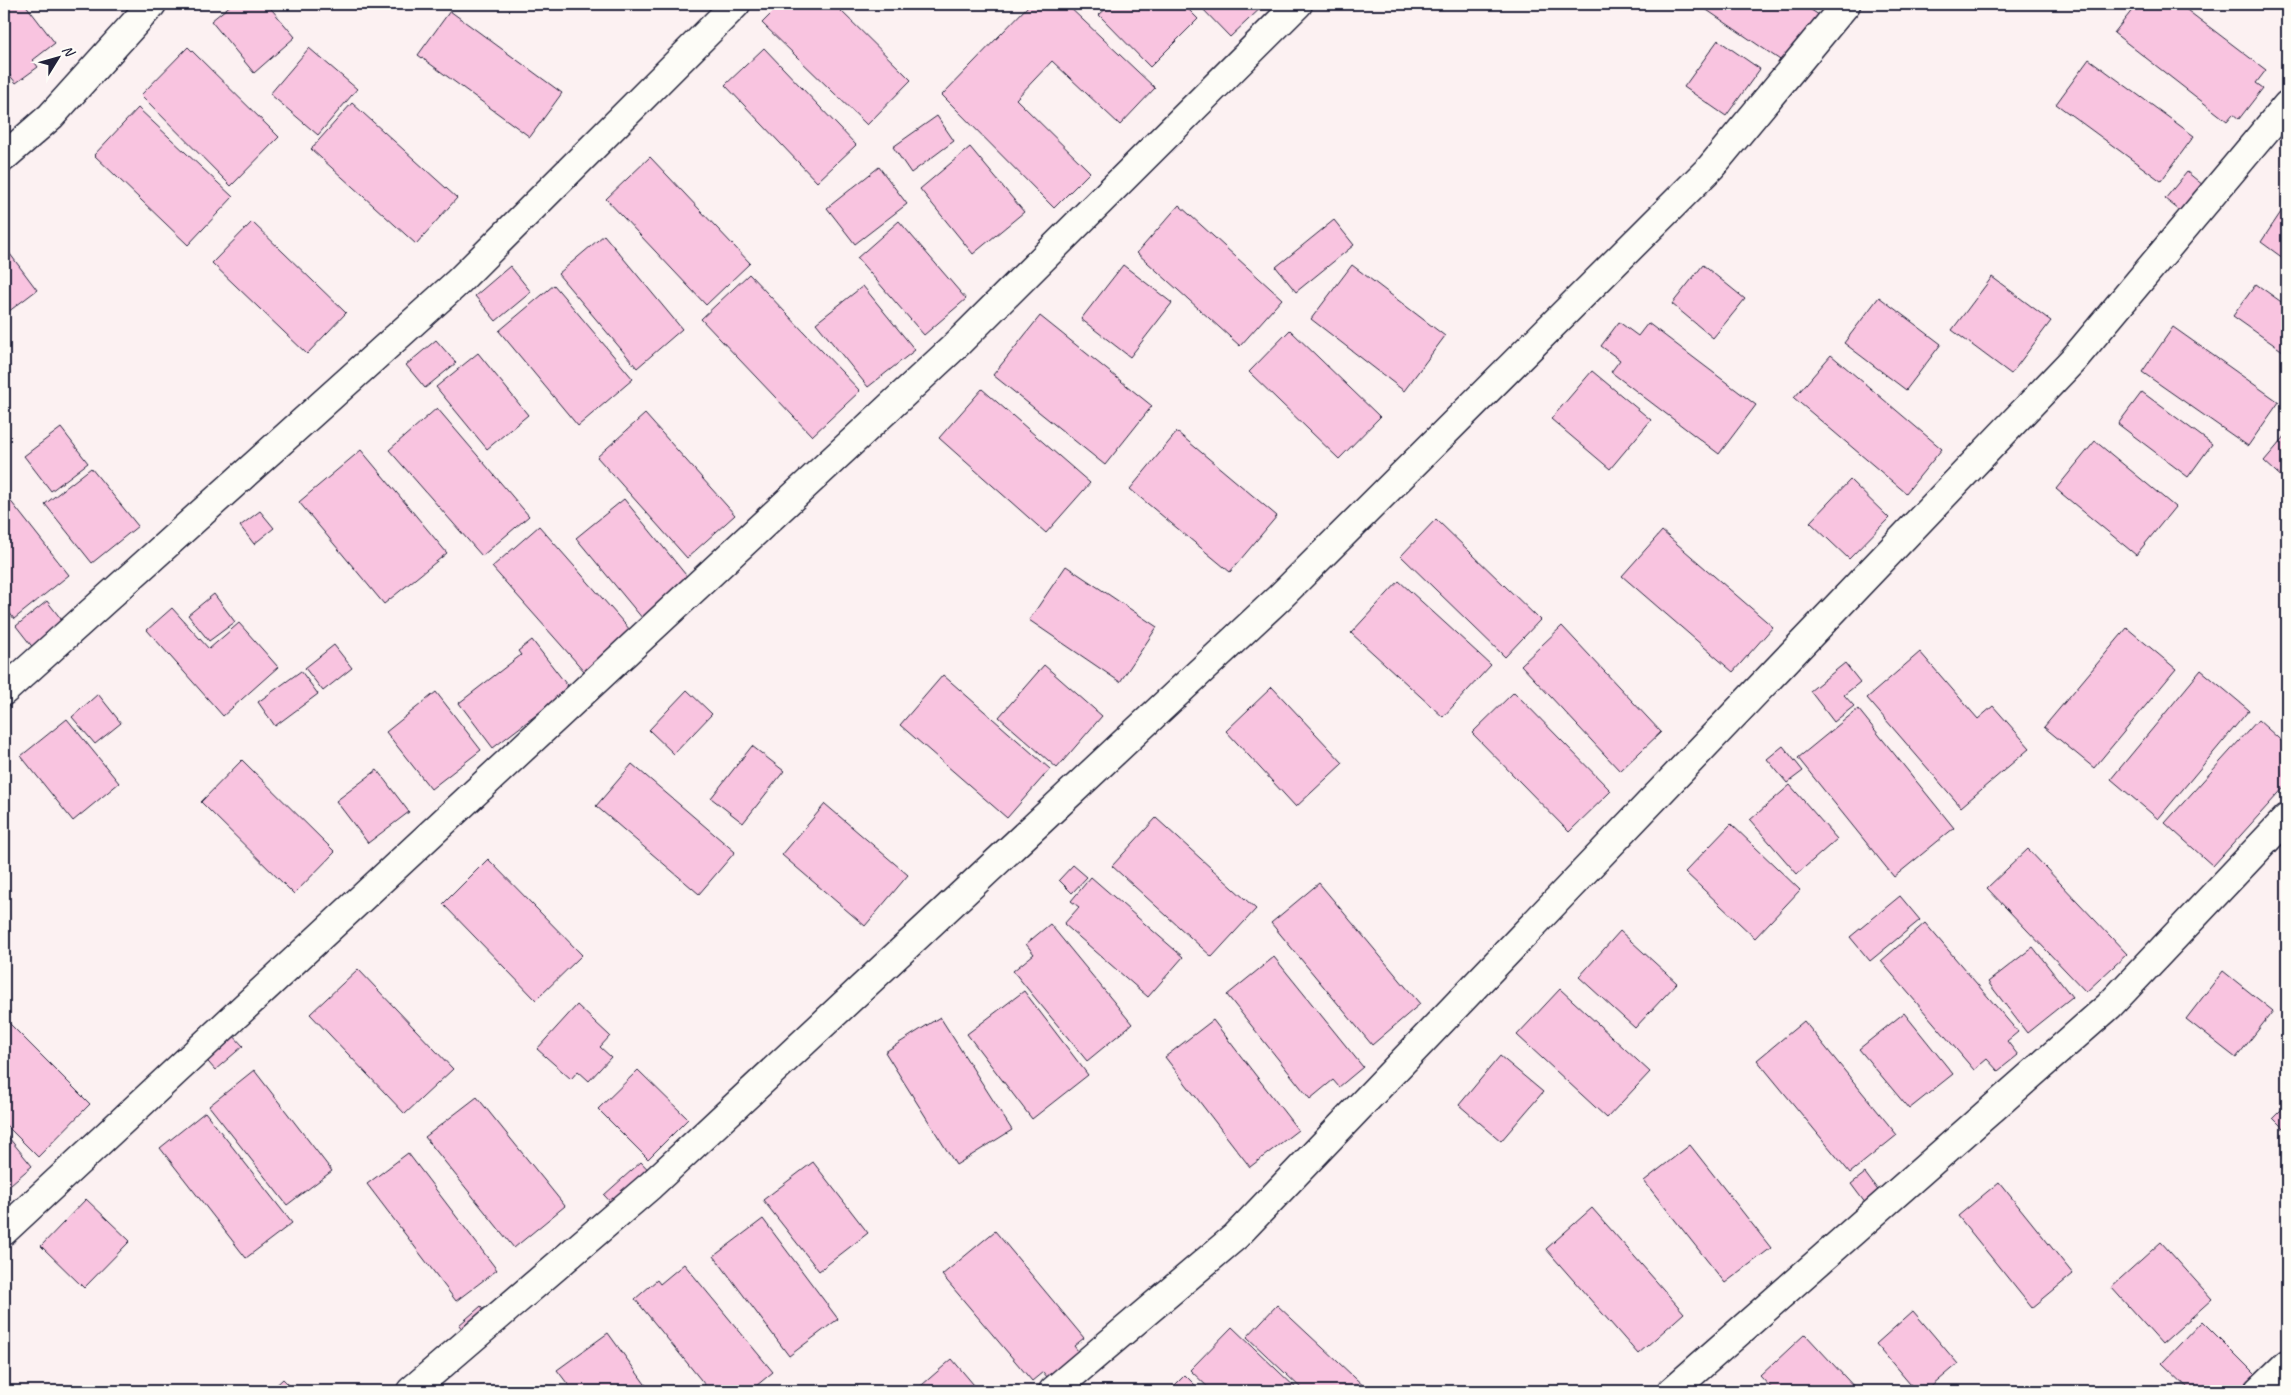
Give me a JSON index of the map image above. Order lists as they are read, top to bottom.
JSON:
{
  "north": "top right"
}
